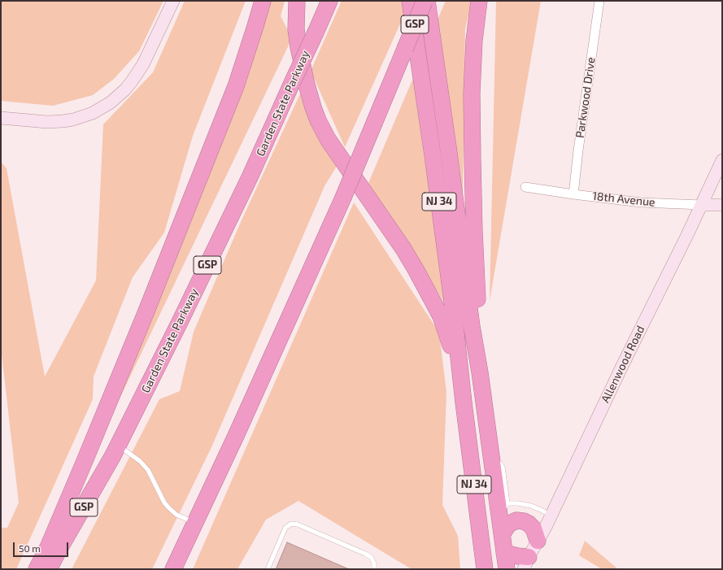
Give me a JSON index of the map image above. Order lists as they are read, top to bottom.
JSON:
{
  "streets": {
    "highway": ["GSP", "Garden State Parkway", "NJ 34"],
    "street": ["Parkwood Drive", "18th Avenue", "Allenwood Road"]
  },
  "crossings": [
    ["Parkwood Drive", "18th Avenue"],
    ["18th Avenue", "Allenwood Road"]
  ],
  "scale_bar": "50 m"
}
